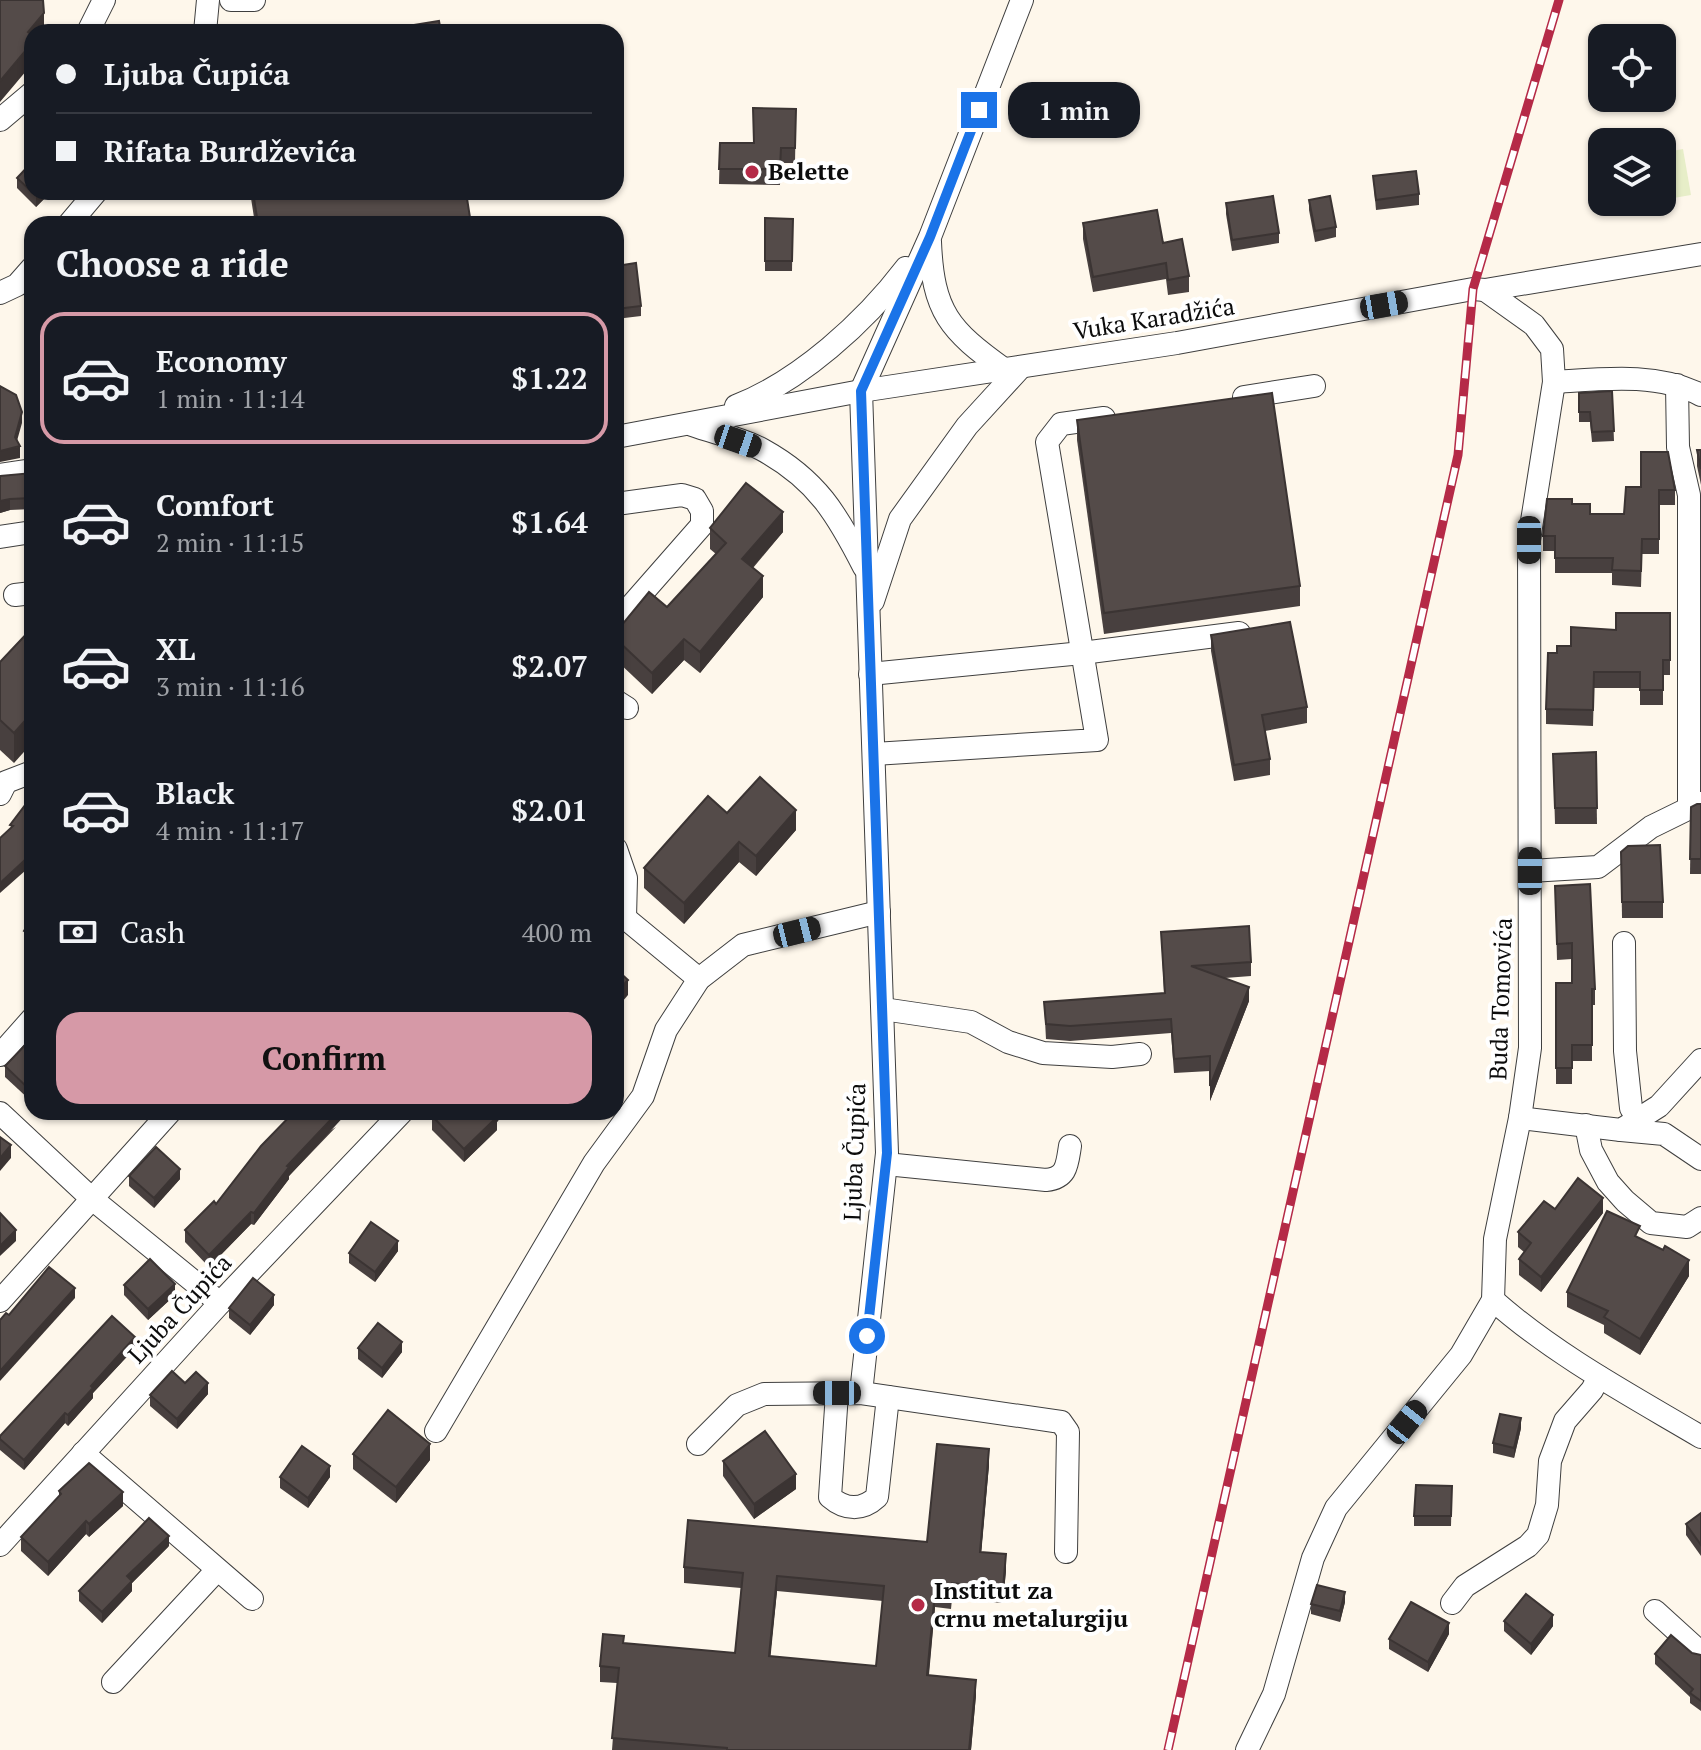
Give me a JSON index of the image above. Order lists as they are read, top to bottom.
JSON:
{
  "streets": {
    "street": ["Vuka Karadžića", "Buda Tomovića", "Ljuba Čupića"]
  },
  "crossings": [
    ["Vuka Karadžića", "Buda Tomovića"],
    ["Vuka Karadžića", "Ljuba Čupića"]
  ],
  "places": ["Belette", "Institut za crnu metalurgiju"],
  "page": {
    "banner": ["Ljuba Čupića", "Rifata Burdževića"],
    "bubble": "1 min",
    "heading": "Choose a ride",
    "list": [
      {
        "name": "Economy",
        "note": "1 min · 11:14",
        "value": "$1.22"
      },
      {
        "name": "Comfort",
        "note": "2 min · 11:15",
        "value": "$1.64"
      },
      {
        "name": "XL",
        "note": "3 min · 11:16",
        "value": "$2.07"
      },
      {
        "name": "Black",
        "note": "4 min · 11:17",
        "value": "$2.01"
      }
    ],
    "pay": ["Cash", "400 m"],
    "buttons": "Confirm"
  }
}
